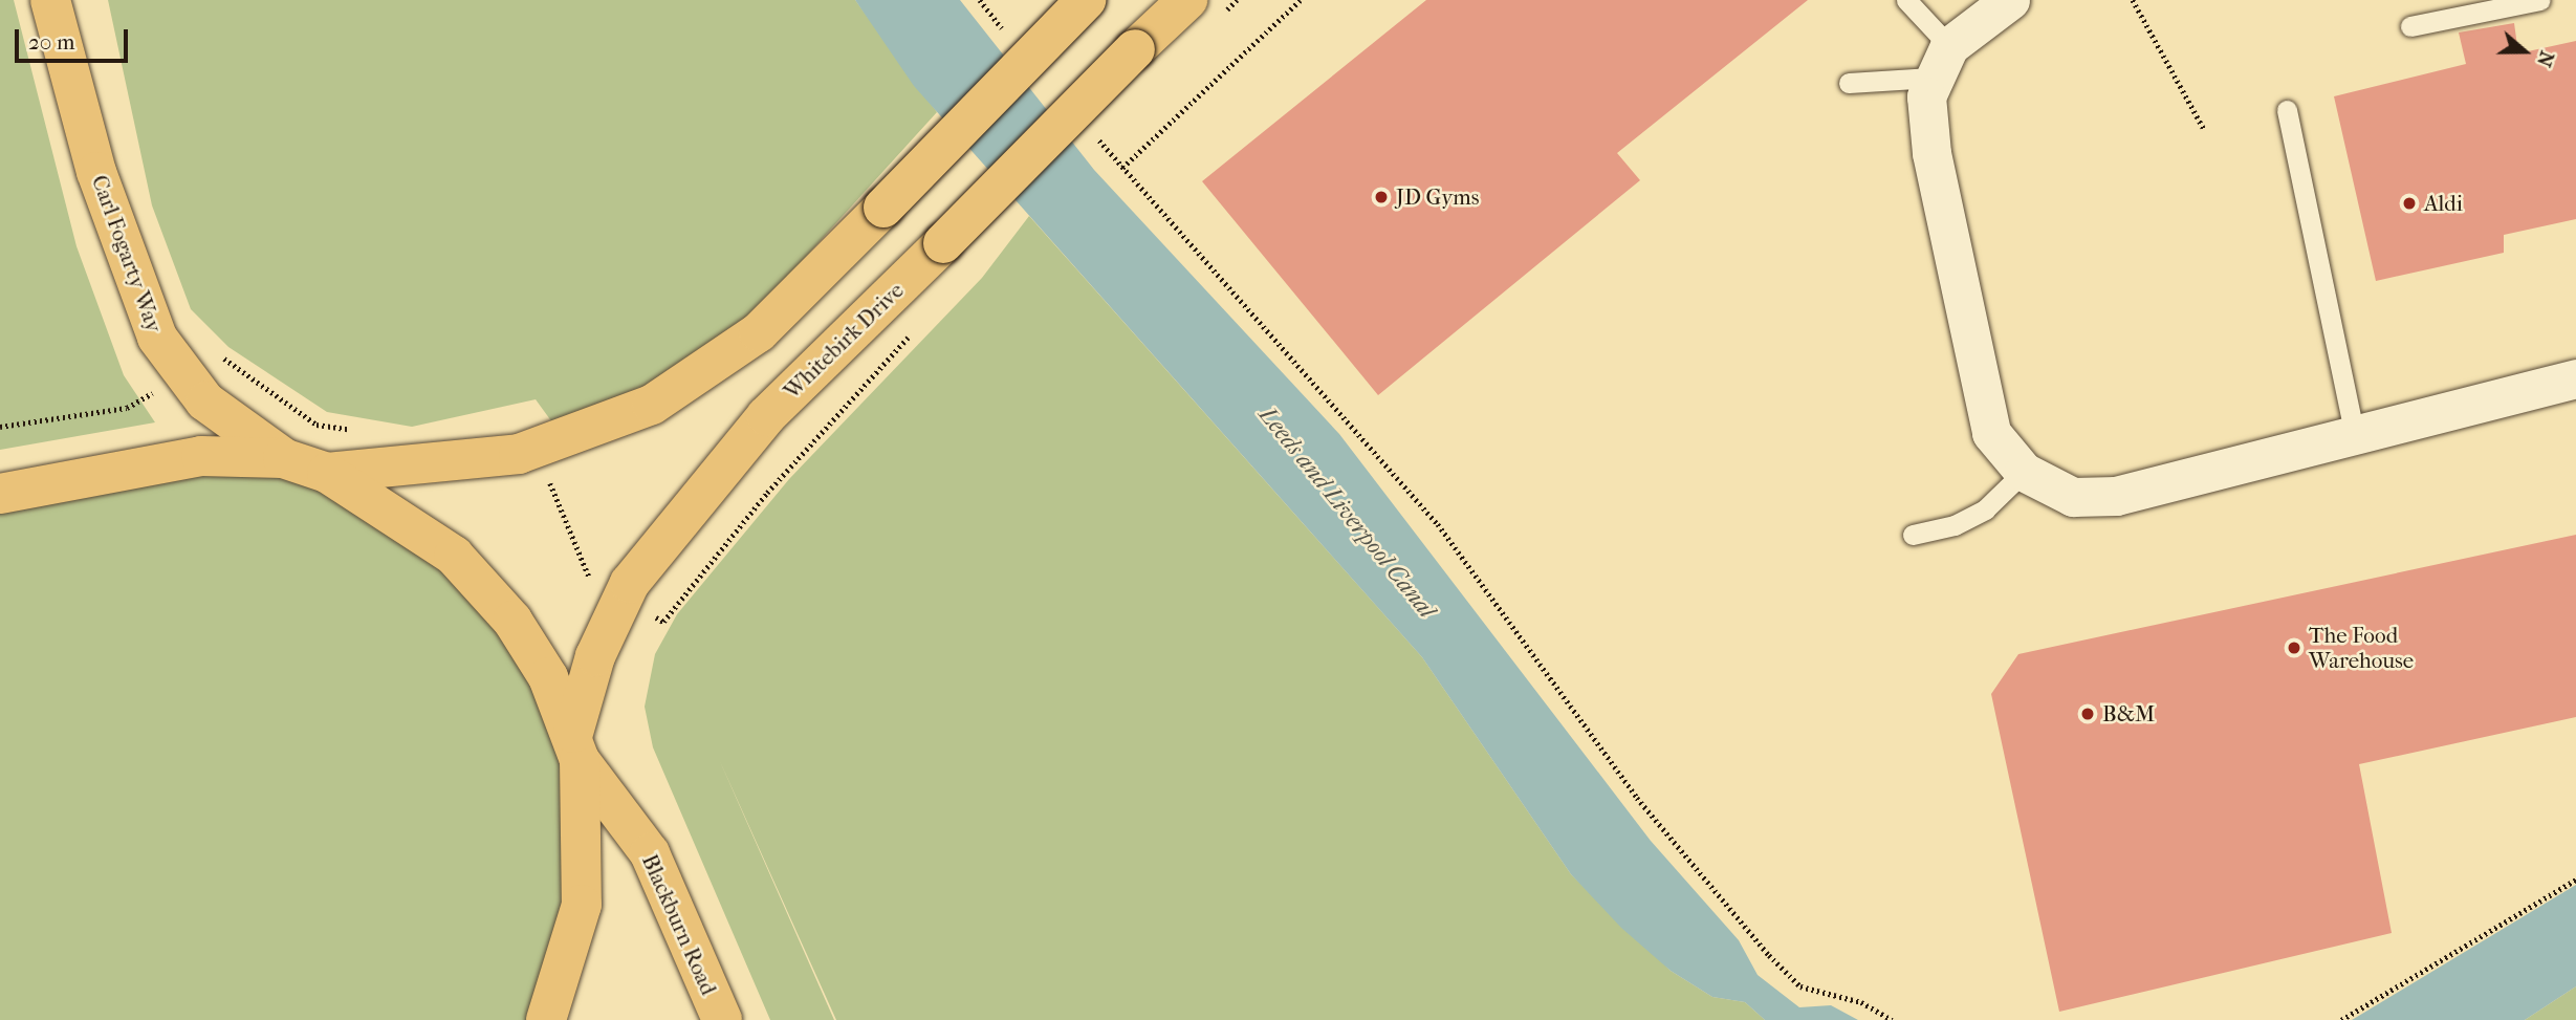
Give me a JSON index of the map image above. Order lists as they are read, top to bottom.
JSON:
{
  "streets": {
    "main road": ["Carl Fogarty Way", "Whitebirk Drive", "Blackburn Road"]
  },
  "crossings": [
    ["Whitebirk Drive", "Blackburn Road"]
  ],
  "water": ["Leeds and Liverpool Canal"],
  "places": [
    "JD Gyms",
    "Aldi",
    "The Food Warehouse",
    "B&M"
  ],
  "scale_bar": "20 m",
  "north": "right"
}
